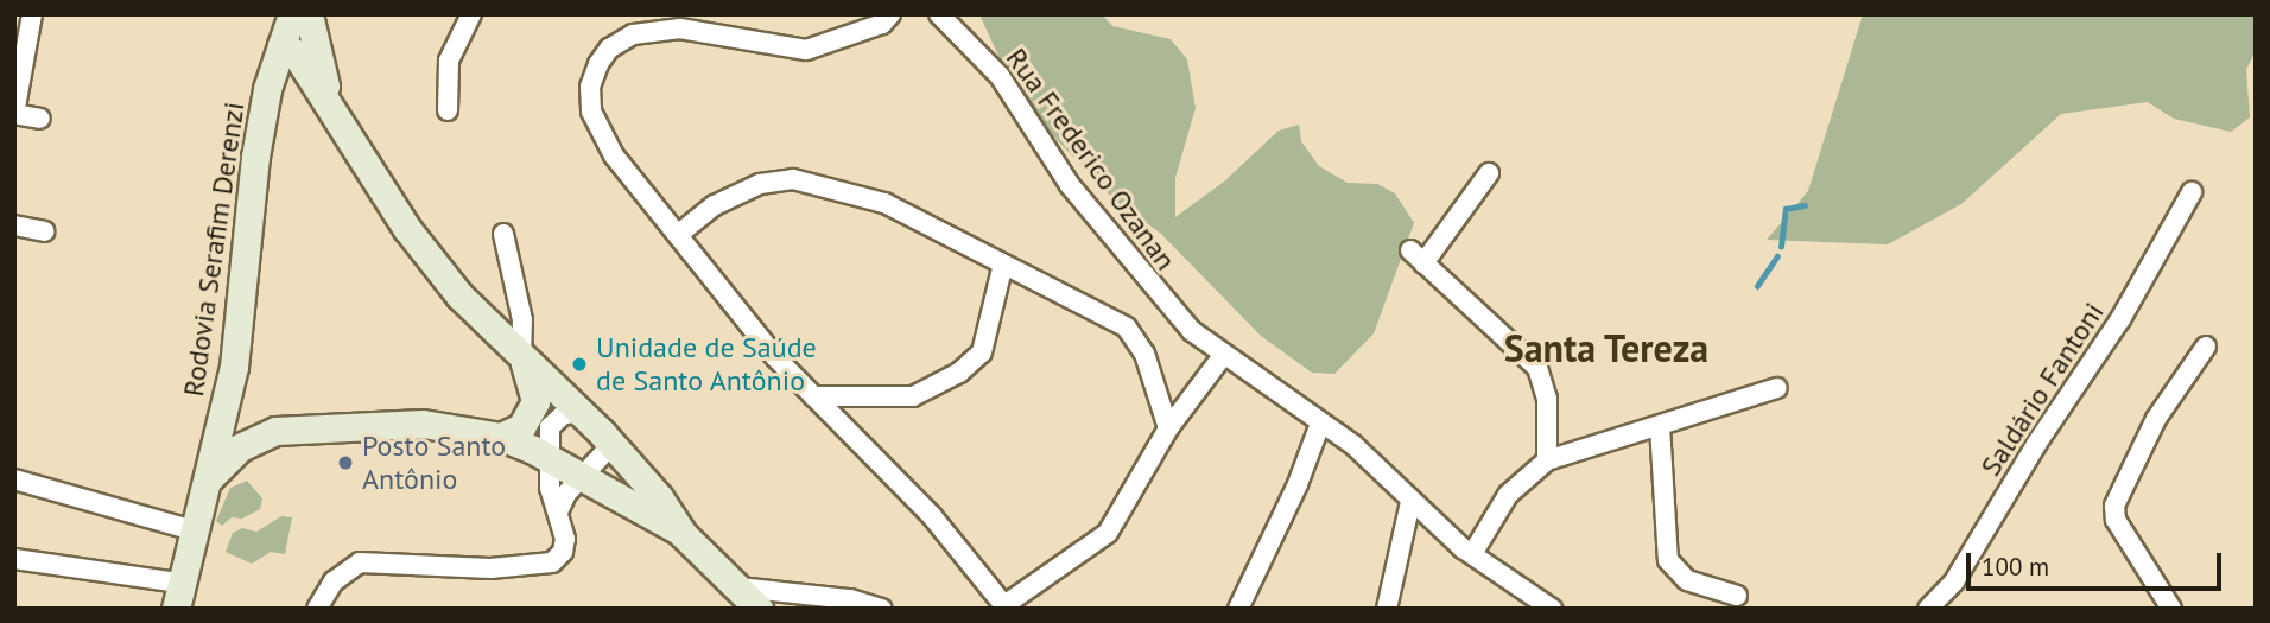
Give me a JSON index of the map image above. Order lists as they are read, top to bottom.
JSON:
{
  "streets": {
    "main road": ["Rodovia Serafim Derenzi"],
    "street": ["Rua Frederico Ozanan", "Saldário Fantoni"]
  },
  "districts": ["Santa Tereza"],
  "places": ["Unidade de Saúde de Santo Antônio", "Posto Santo Antônio"],
  "scale_bar": "100 m"
}
